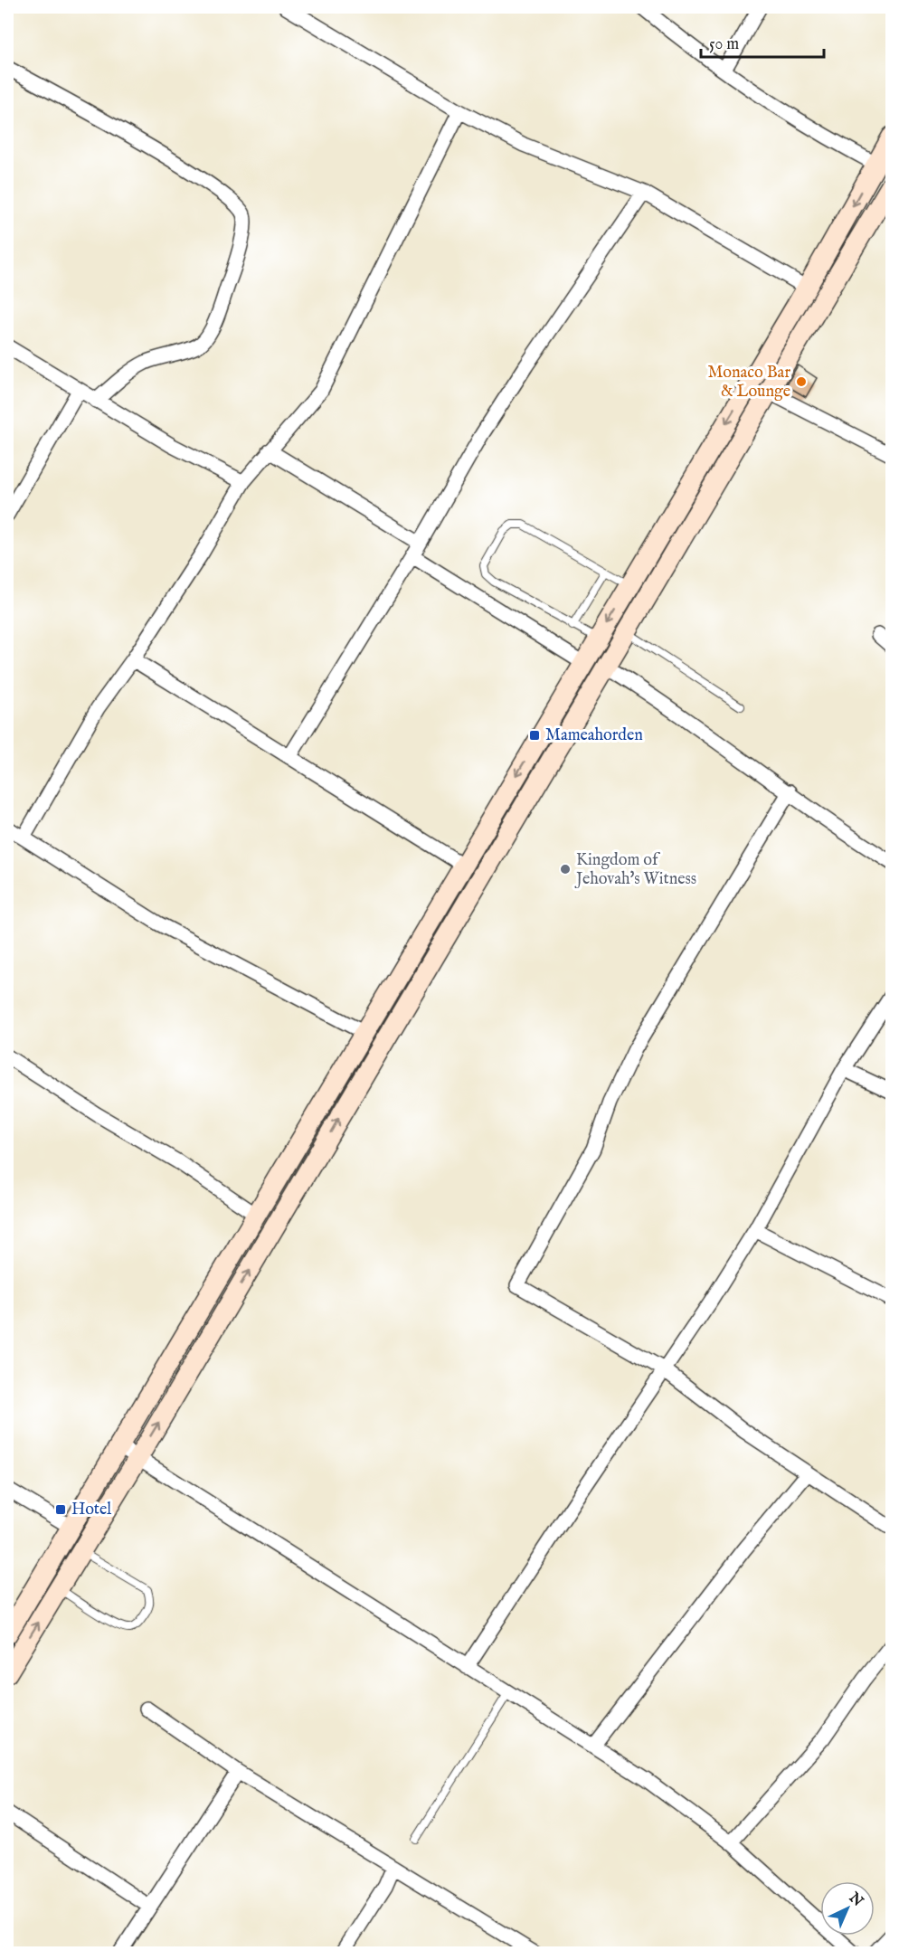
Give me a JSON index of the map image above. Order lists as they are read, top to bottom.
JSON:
{
  "places": {
    "other": ["Monaco Bar & Lounge", "Kingdom of Jehovah's Witness"],
    "transit": ["Mameahorden", "Hotel"]
  },
  "scale_bar": "50 m",
  "north": "top right"
}
